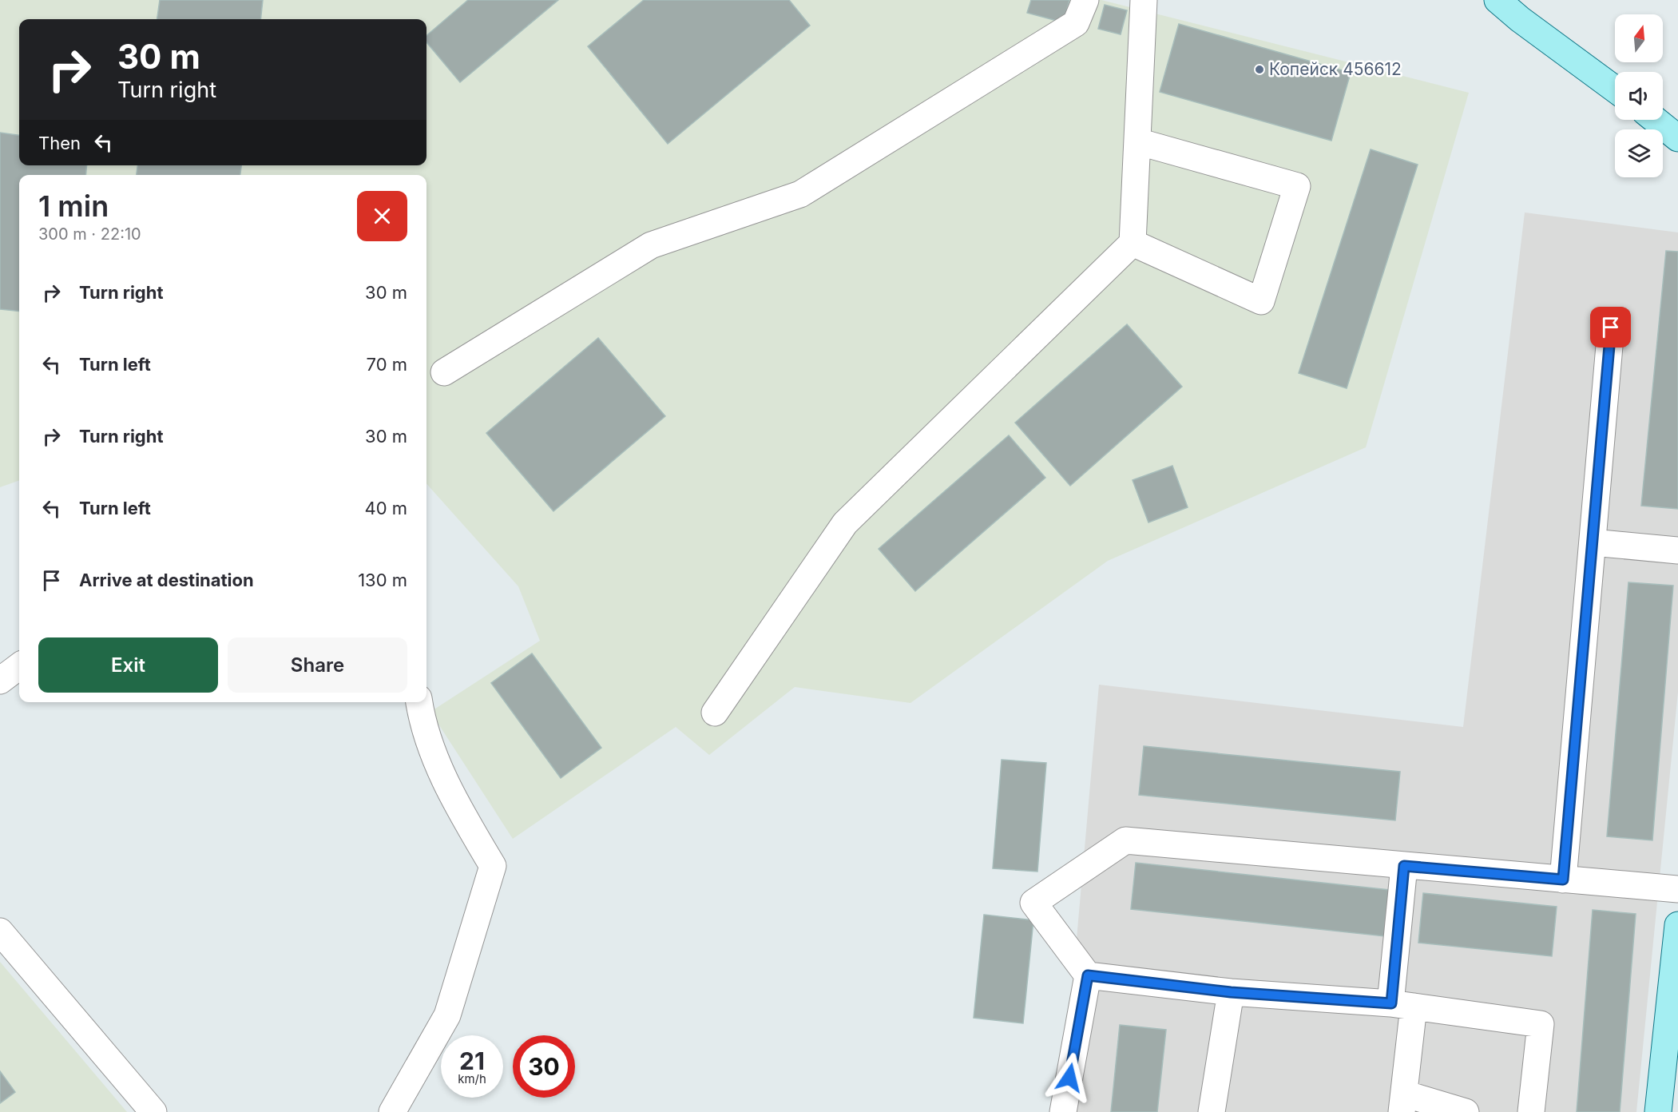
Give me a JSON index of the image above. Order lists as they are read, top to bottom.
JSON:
{
  "places": ["Копейск 456612"],
  "north": "top",
  "page": {
    "turn": ["30 m", "Turn right"],
    "then": "Then",
    "heading": ["1 min", "300 m · 22:10"],
    "list": [
      {
        "name": "Turn right",
        "value": "30 m"
      },
      {
        "name": "Turn left",
        "value": "70 m"
      },
      {
        "name": "Turn right",
        "value": "30 m"
      },
      {
        "name": "Turn left",
        "value": "40 m"
      },
      {
        "name": "Arrive at destination",
        "value": "130 m"
      }
    ],
    "buttons": ["Exit", "Share"],
    "speed": "21 km/h",
    "limit": "30"
  }
}
